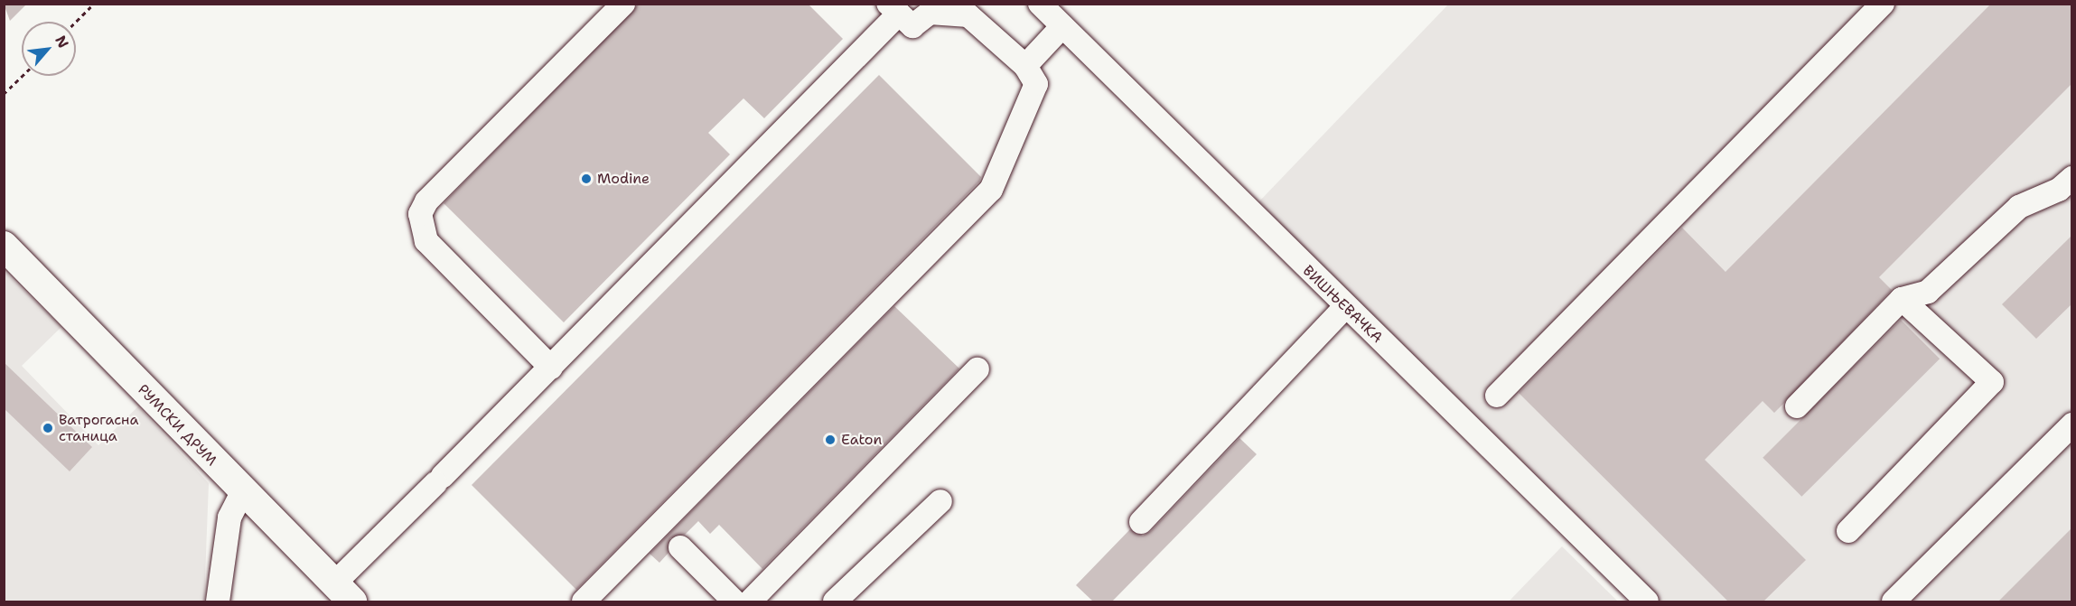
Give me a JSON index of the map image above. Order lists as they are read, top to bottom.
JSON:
{
  "streets": {
    "main road": ["РУМСКИ ДРУМ"],
    "street": ["ВИШЊЕВАЧКА"]
  },
  "places": ["Modine", "Ватрогасна станица", "Eaton"],
  "north": "top right"
}
